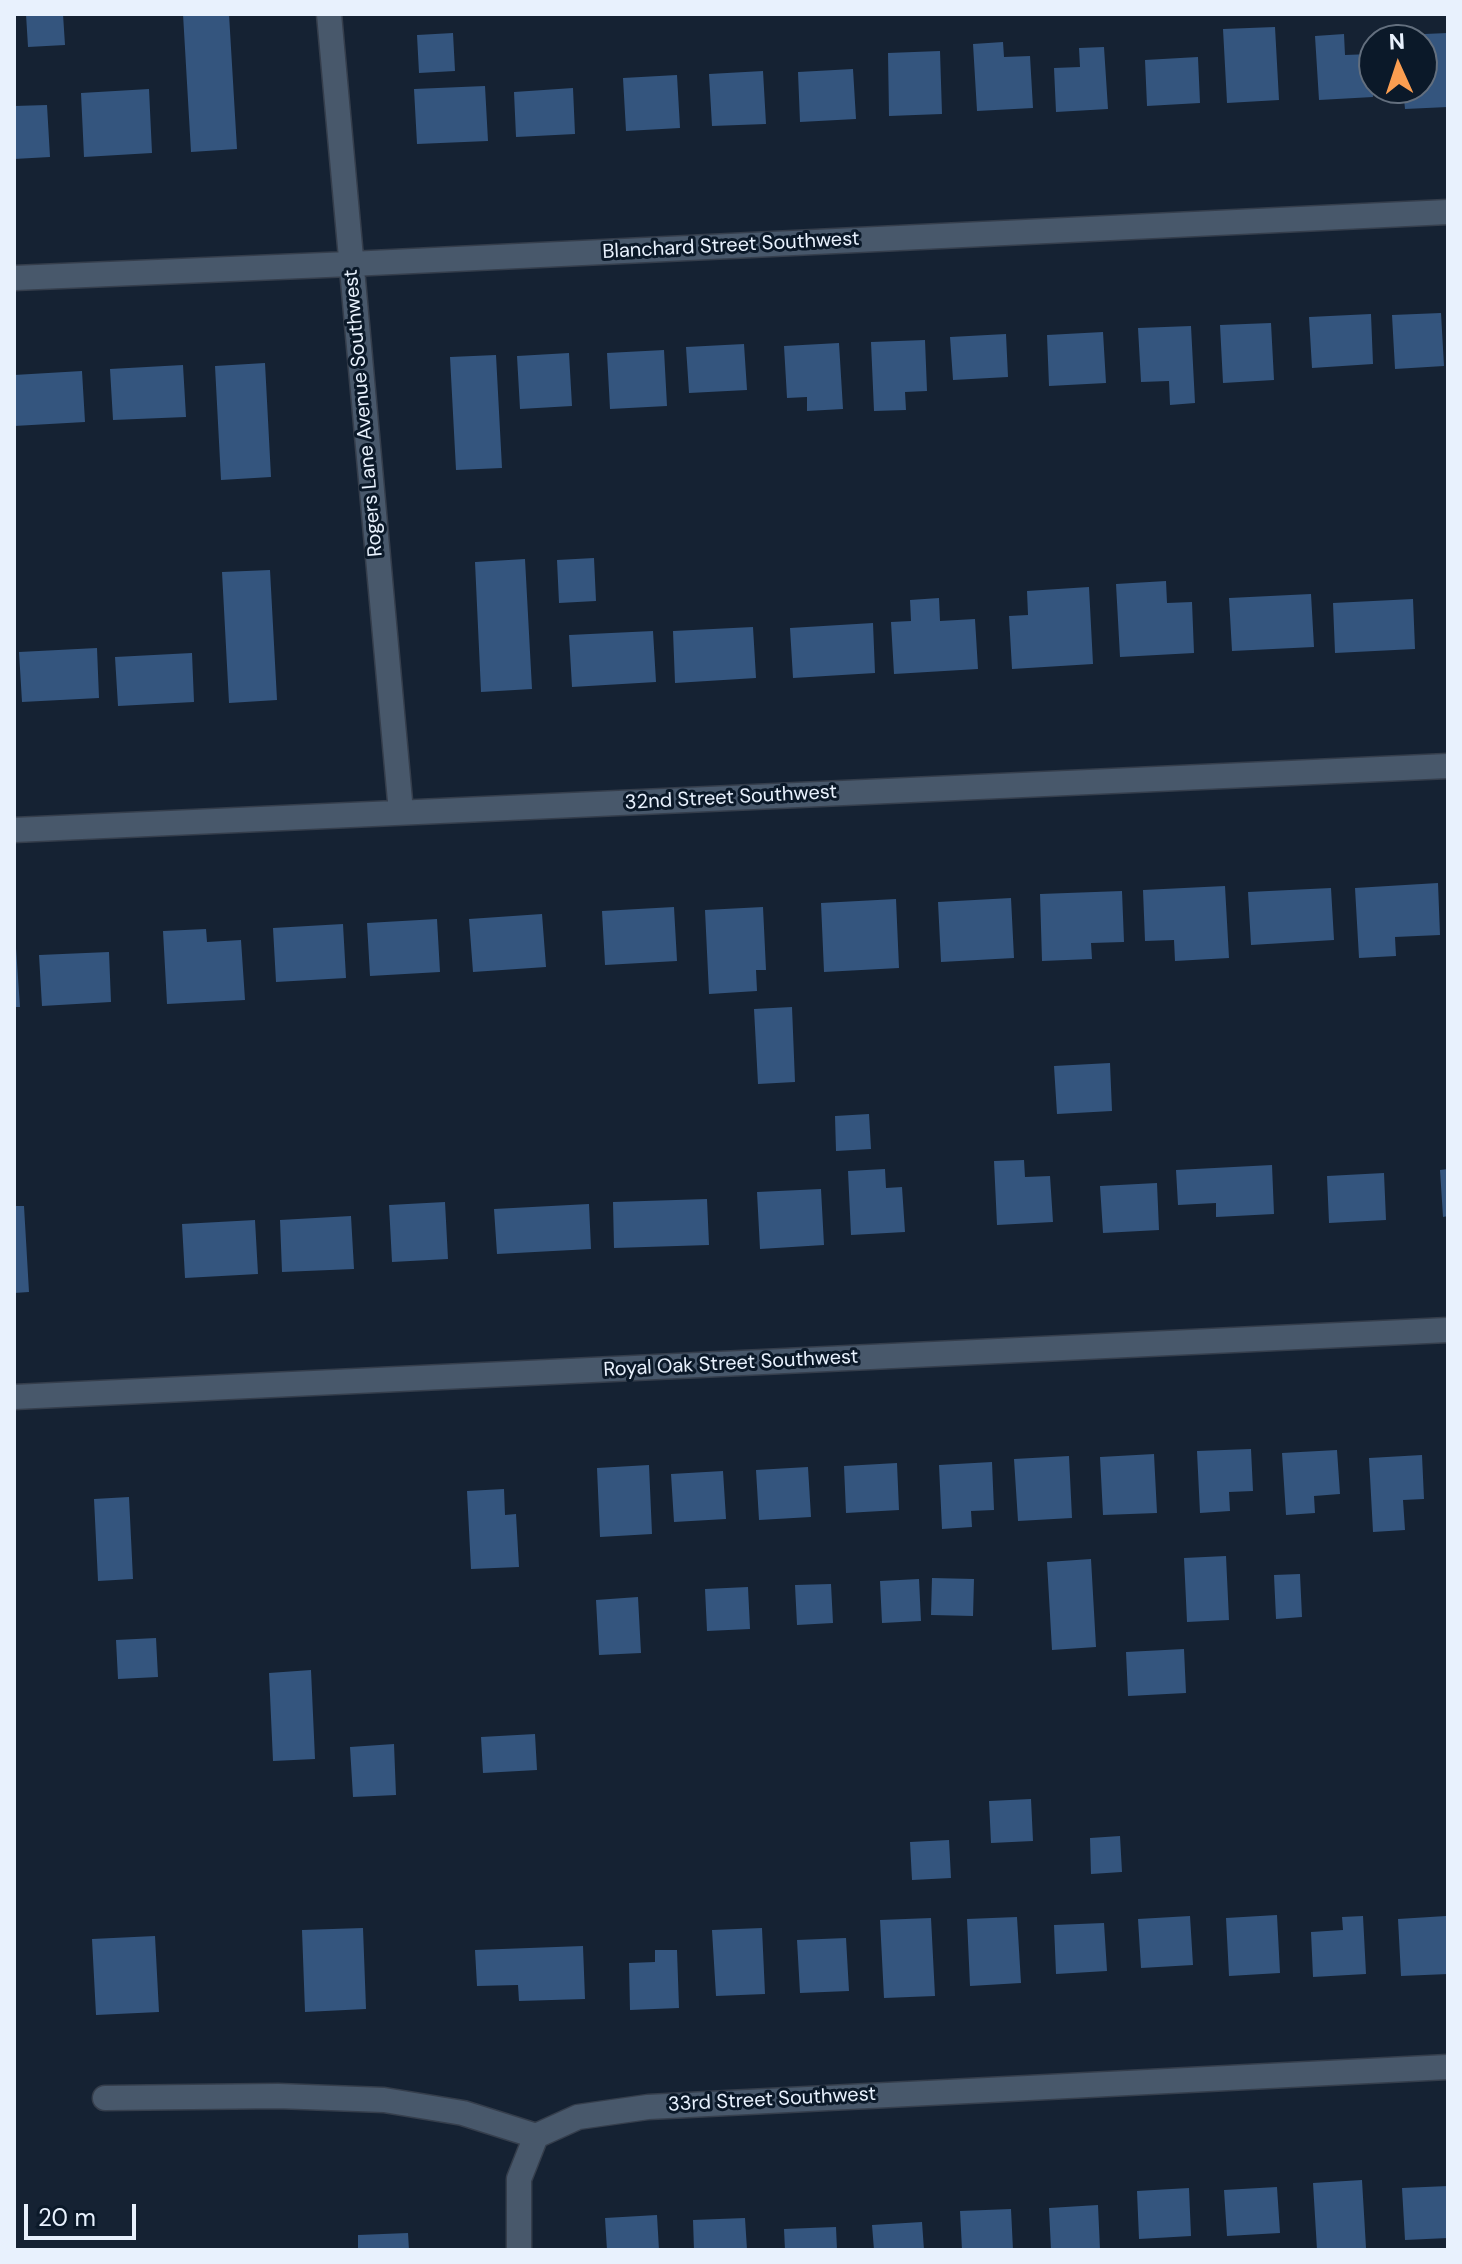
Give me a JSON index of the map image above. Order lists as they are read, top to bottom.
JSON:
{
  "streets": {
    "street": [
      "Blanchard Street Southwest",
      "Rogers Lane Avenue Southwest",
      "32nd Street Southwest",
      "Royal Oak Street Southwest",
      "33rd Street Southwest"
    ]
  },
  "crossings": [
    ["Blanchard Street Southwest", "Rogers Lane Avenue Southwest"],
    ["Rogers Lane Avenue Southwest", "32nd Street Southwest"]
  ],
  "scale_bar": "20 m",
  "north": "top"
}
